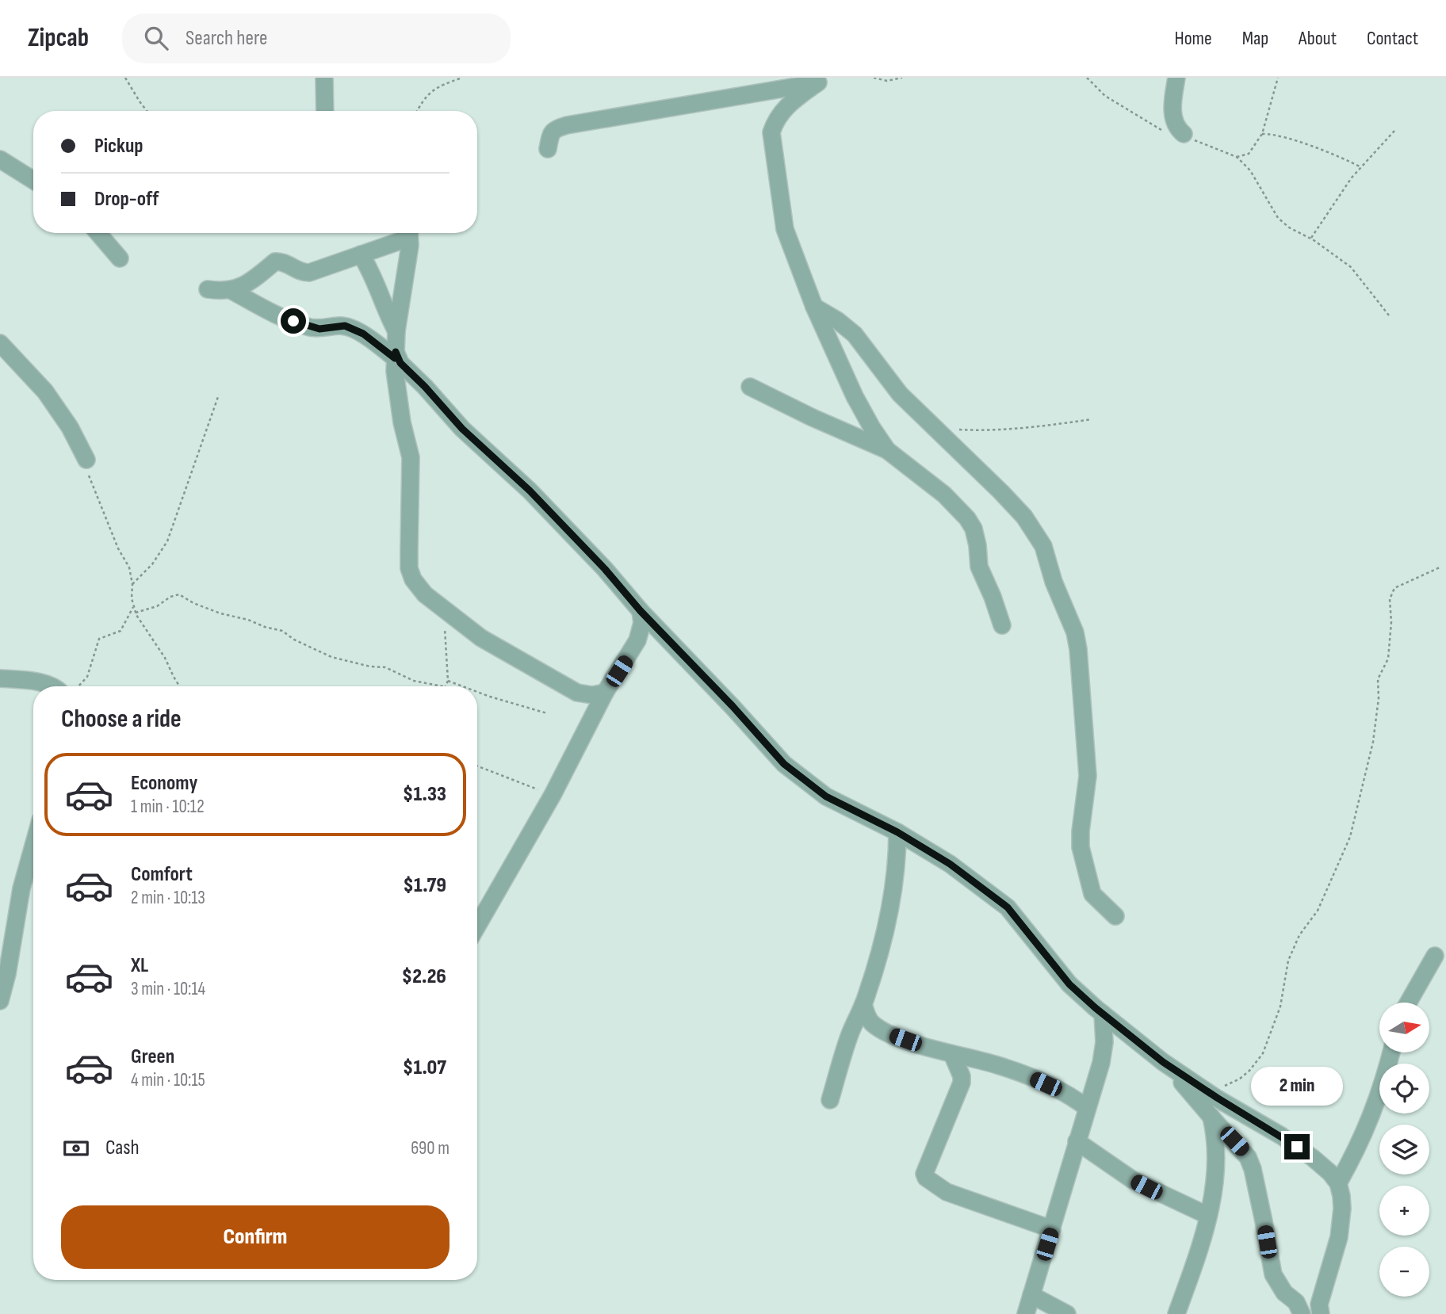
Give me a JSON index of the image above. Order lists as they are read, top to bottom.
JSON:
{
  "north": "right",
  "page": {
    "header": "Zipcab",
    "search": "Search here",
    "nav": [
      "Home",
      "Map",
      "About",
      "Contact"
    ],
    "banner": ["Pickup", "Drop-off"],
    "heading": "Choose a ride",
    "list": [
      {
        "name": "Economy",
        "note": "1 min · 10:12",
        "value": "$1.33"
      },
      {
        "name": "Comfort",
        "note": "2 min · 10:13",
        "value": "$1.79"
      },
      {
        "name": "XL",
        "note": "3 min · 10:14",
        "value": "$2.26"
      },
      {
        "name": "Green",
        "note": "4 min · 10:15",
        "value": "$1.07"
      }
    ],
    "map_buttons": ["+", "−"],
    "bubble": "2 min",
    "pay": ["Cash", "690 m"],
    "buttons": "Confirm"
  }
}
